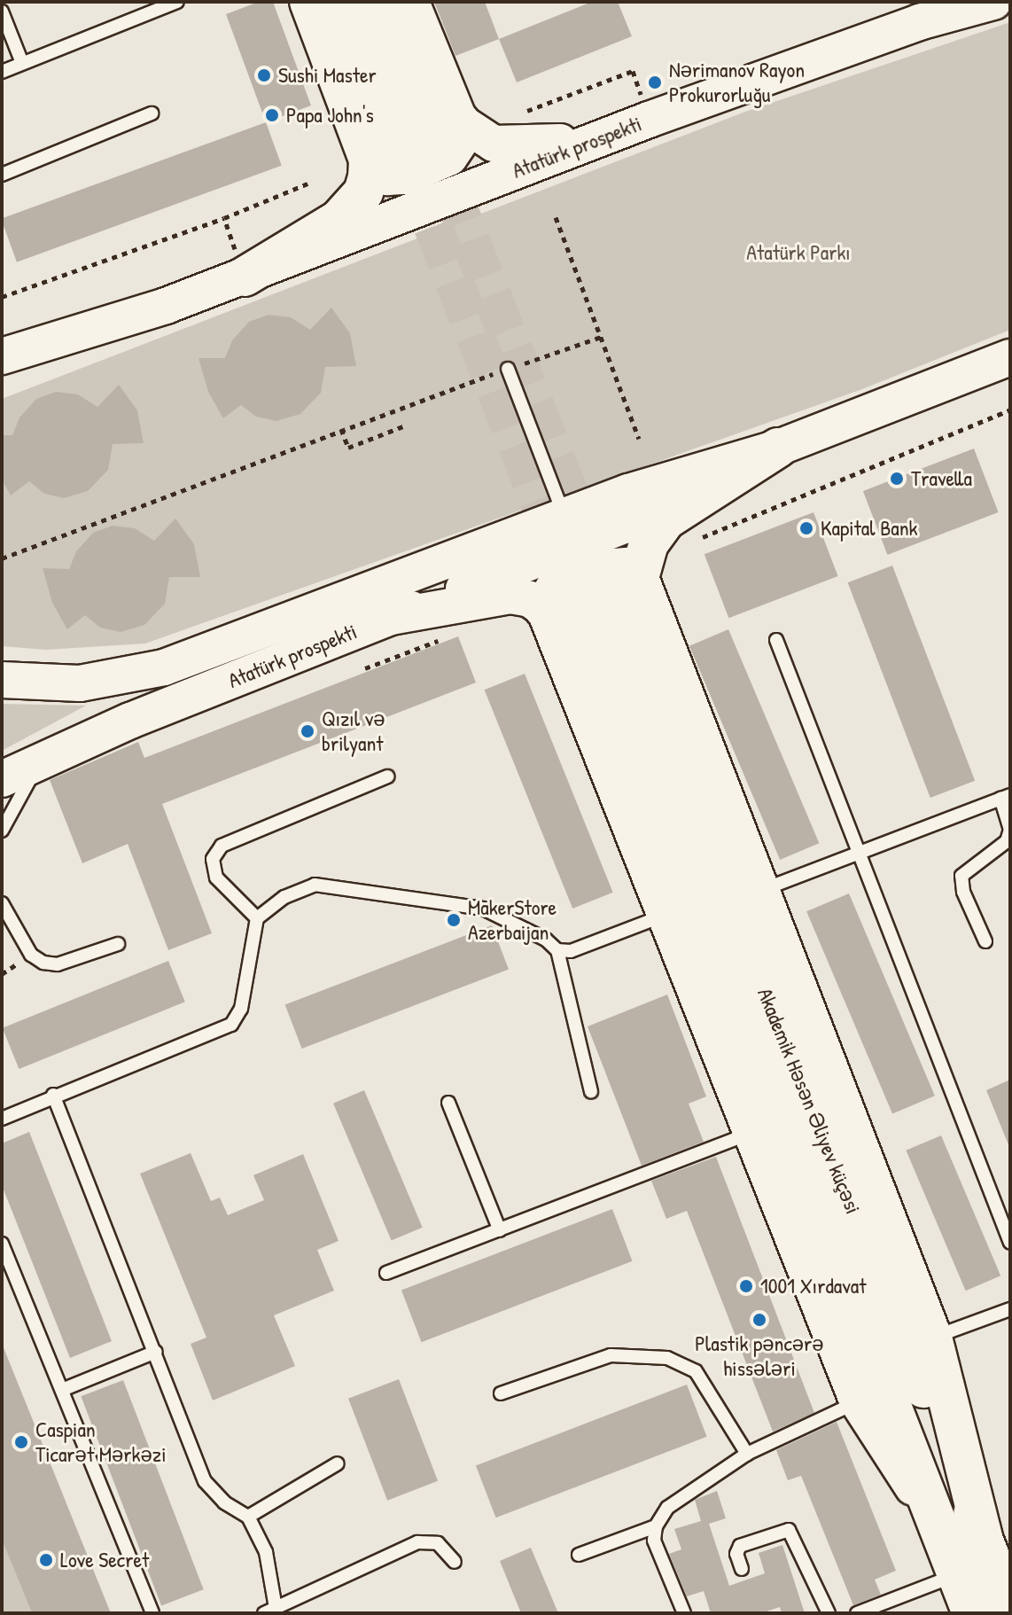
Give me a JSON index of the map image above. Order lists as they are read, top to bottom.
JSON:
{
  "streets": {
    "main road": ["Atatürk prospekti", "Akademik Həsən Əliyev küçəsi"]
  },
  "parks": ["Atatürk Parkı"],
  "places": [
    "Sushi Master",
    "Nərimanov Rayon Prokurorluğu",
    "Papa John's",
    "Travella",
    "Kapital Bank",
    "Qızıl və brilyant",
    "MakerStore Azerbaijan",
    "1001 Xırdavat",
    "Plastik pəncərə hissələri",
    "Caspian Ticarət Mərkəzi",
    "Love Secret"
  ]
}
